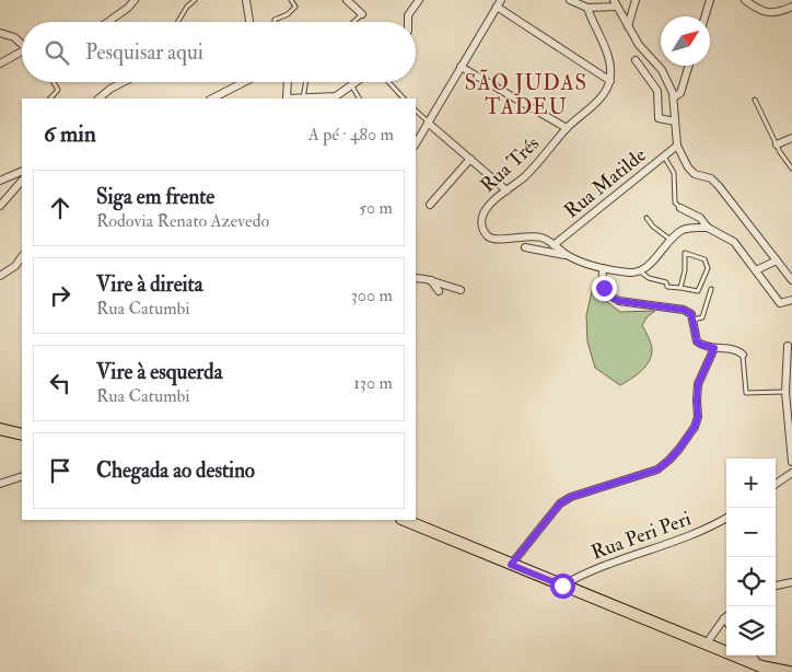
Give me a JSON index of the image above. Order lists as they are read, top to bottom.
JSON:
{
  "streets": {
    "street": ["Rua Trés", "Rua Matilde", "Rua Peri Peri"]
  },
  "crossings": [
    ["Rua Trés", "Rua Matilde"]
  ],
  "districts": ["SÃO JUDAS TADEU"],
  "north": "top right",
  "page": {
    "search": "Pesquisar aqui",
    "heading": ["6 min", "A pé · 480 m"],
    "list": [
      ["Siga em frente", "Rodovia Renato Azevedo", "50 m"],
      ["Vire à direita", "Rua Catumbi", "300 m"],
      ["Vire à esquerda", "Rua Catumbi", "130 m"],
      "Chegada ao destino"
    ],
    "map_buttons": ["+", "−"]
  }
}
